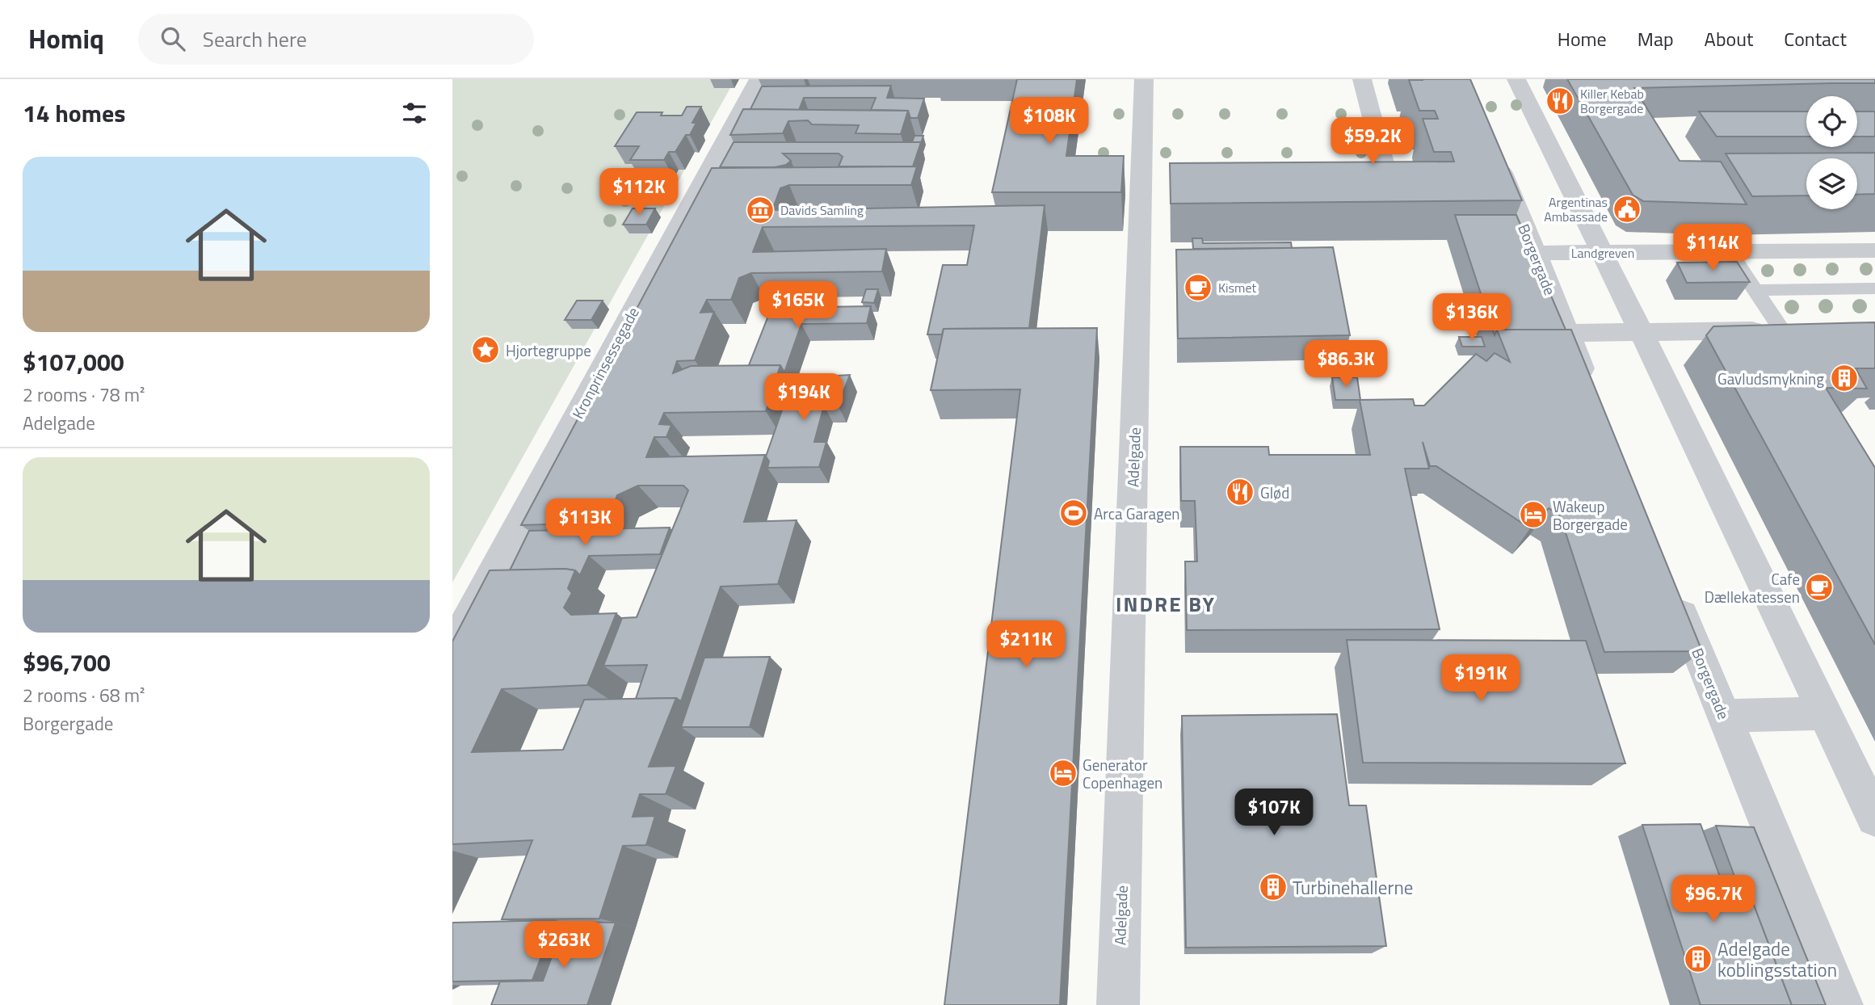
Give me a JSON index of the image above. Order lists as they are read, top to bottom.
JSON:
{
  "streets": {
    "street": [
      "Landgreven",
      "Borgergade",
      "Kronprinsessegade",
      "Adelgade"
    ]
  },
  "crossings": [
    ["Landgreven", "Borgergade"]
  ],
  "districts": ["INDRE BY"],
  "places": {
    "restaurant": ["Killer Kebab Borgergade", "Glød"],
    "public building": ["Argentinas Ambassade"],
    "museum": ["Davids Samling"],
    "cafe": ["Kismet", "Cafe Dællekatessen"],
    "place": ["Hjortegruppe"],
    "building": ["Gavludsmykning", "Turbinehallerne", "Adelgade koblingsstation"],
    "sports": ["Arca Garagen"],
    "hotel": ["Wakeup Borgergade", "Generator Copenhagen"]
  },
  "page": {
    "header": "Homiq",
    "search": "Search here",
    "nav": [
      "Home",
      "Map",
      "About",
      "Contact"
    ],
    "heading": "14 homes",
    "price": [
      "$108K",
      "$59.2K",
      "$112K",
      "$114K",
      "$165K",
      "$136K",
      "$86.3K",
      "$194K",
      "$113K",
      "$211K",
      "$191K",
      "$107K",
      "$96.7K",
      "$263K"
    ],
    "list": [
      {
        "name": "$107,000",
        "note": "2 rooms · 78 m² · Adelgade"
      },
      {
        "name": "$96,700",
        "note": "2 rooms · 68 m² · Borgergade"
      }
    ]
  }
}
